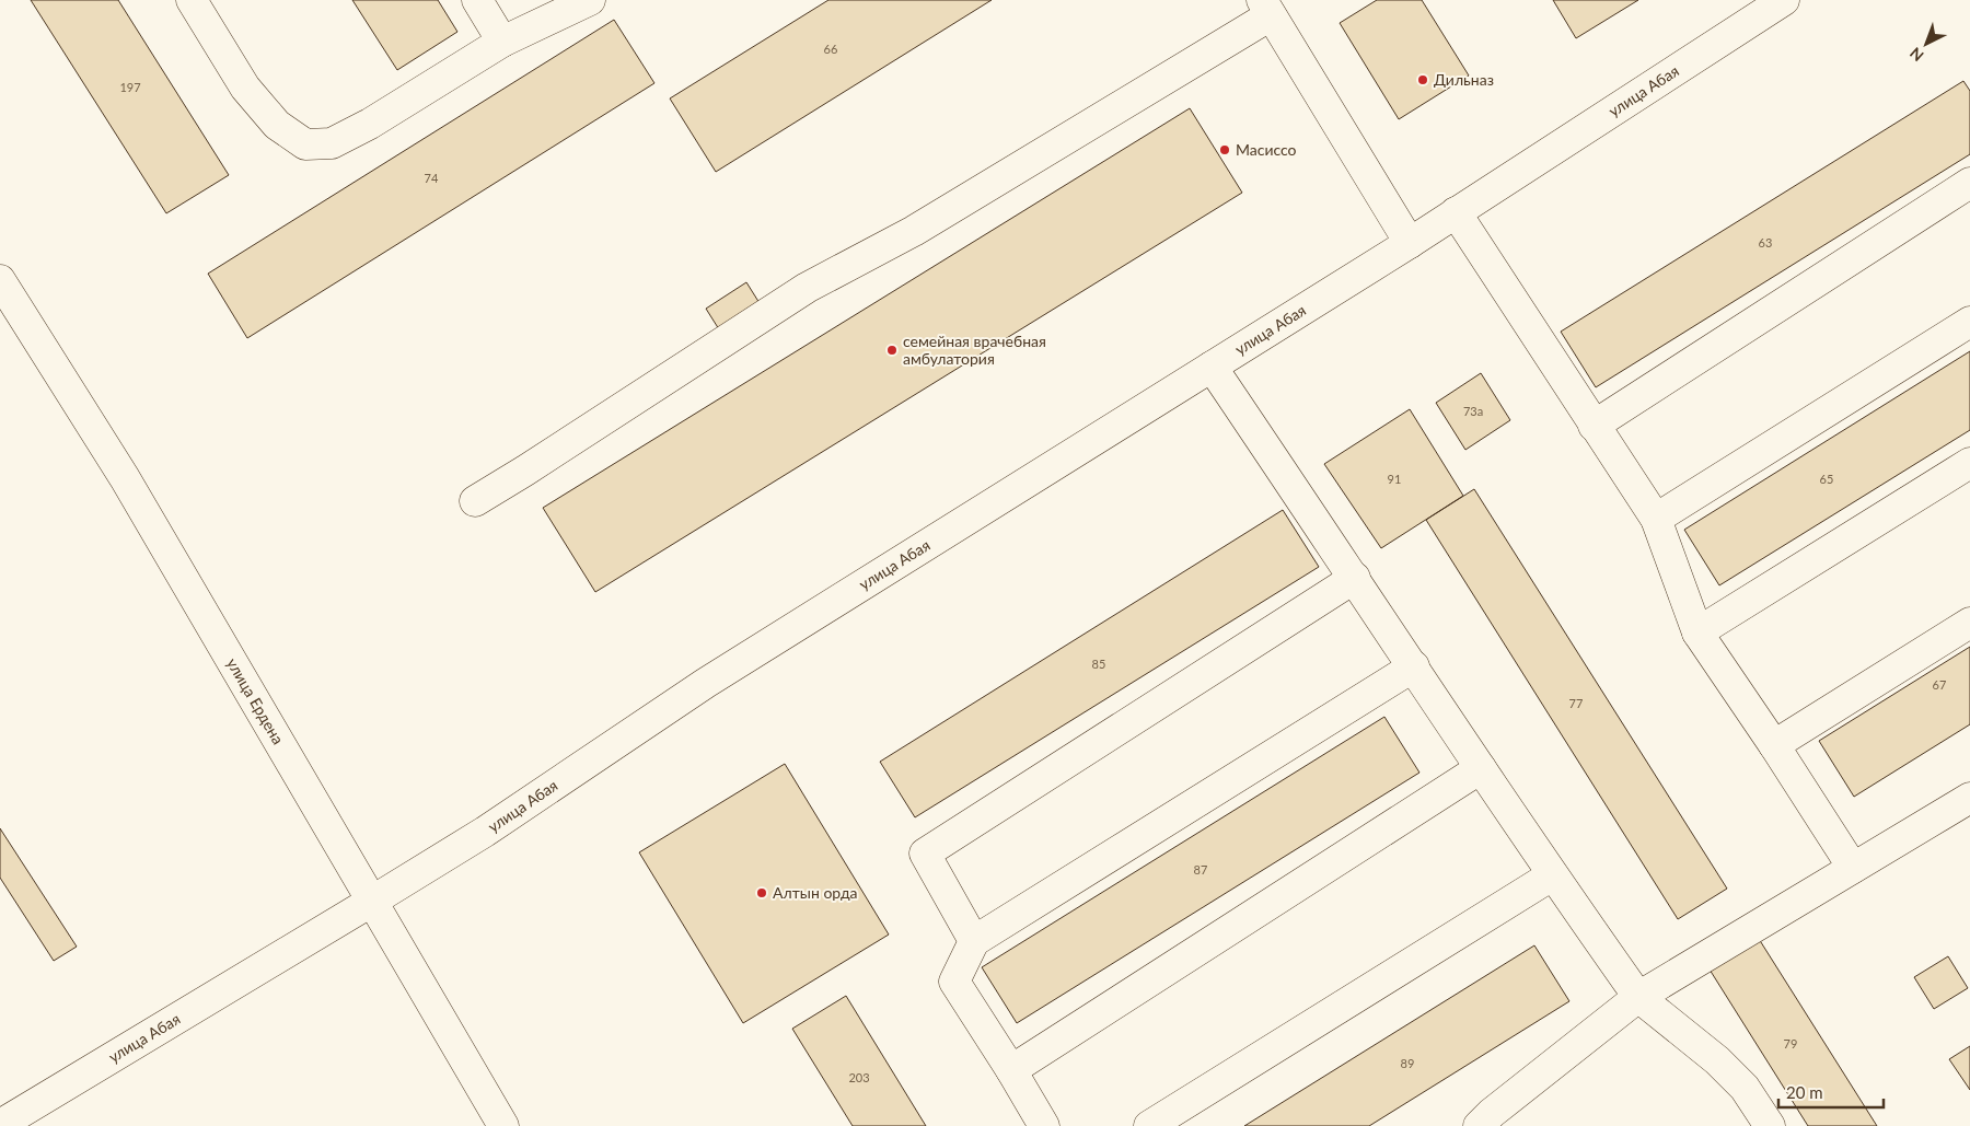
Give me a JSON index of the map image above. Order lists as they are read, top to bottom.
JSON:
{
  "streets": {
    "street": ["улица Абая", "улица Ердена"]
  },
  "crossings": [
    ["улица Абая", "улица Ердена"]
  ],
  "places": [
    "Дильназ",
    "Масиссо",
    "семейная врачебная амбулатория",
    "Алтын орда"
  ],
  "house_numbers": [
    "66",
    "197",
    "74",
    "63",
    "73а",
    "91",
    "65",
    "85",
    "67",
    "77",
    "87",
    "79",
    "89",
    "203"
  ],
  "scale_bar": "20 m",
  "north": "bottom left"
}
